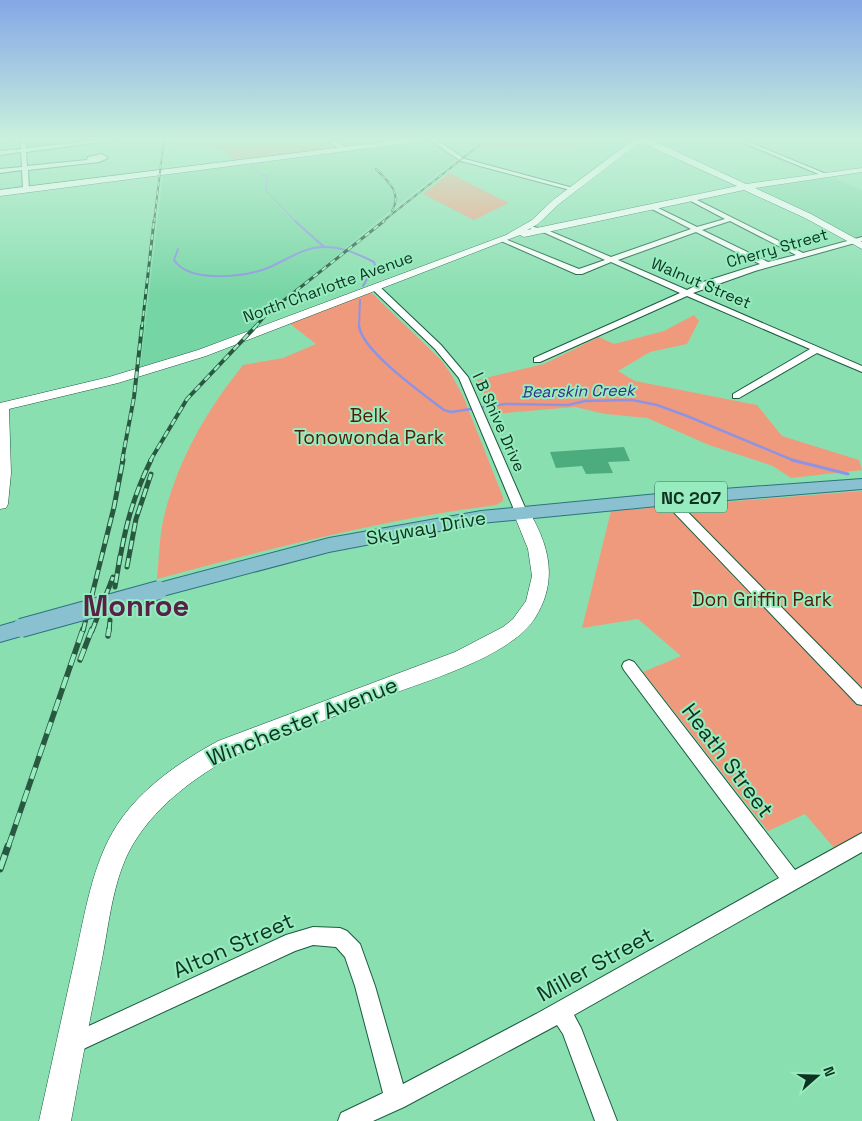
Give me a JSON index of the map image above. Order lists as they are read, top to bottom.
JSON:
{
  "streets": {
    "main road": [
      "North Charlotte Avenue",
      "NC 207",
      "Skyway Drive",
      "Winchester Avenue"
    ],
    "street": [
      "Cherry Street",
      "Walnut Street",
      "I B Shive Drive",
      "Heath Street",
      "Alton Street",
      "Miller Street"
    ]
  },
  "crossings": [
    ["Cherry Street", "Walnut Street"],
    ["Walnut Street", "North Charlotte Avenue"],
    ["North Charlotte Avenue", "I B Shive Drive"],
    ["I B Shive Drive", "Skyway Drive"],
    ["I B Shive Drive", "Winchester Avenue"],
    ["Skyway Drive", "Winchester Avenue"],
    ["Winchester Avenue", "Alton Street"],
    ["Heath Street", "Miller Street"],
    ["Alton Street", "Miller Street"]
  ],
  "districts": ["Monroe"],
  "water": ["Bearskin Creek"],
  "parks": ["Belk Tonowonda Park", "Don Griffin Park"],
  "north": "right"
}
